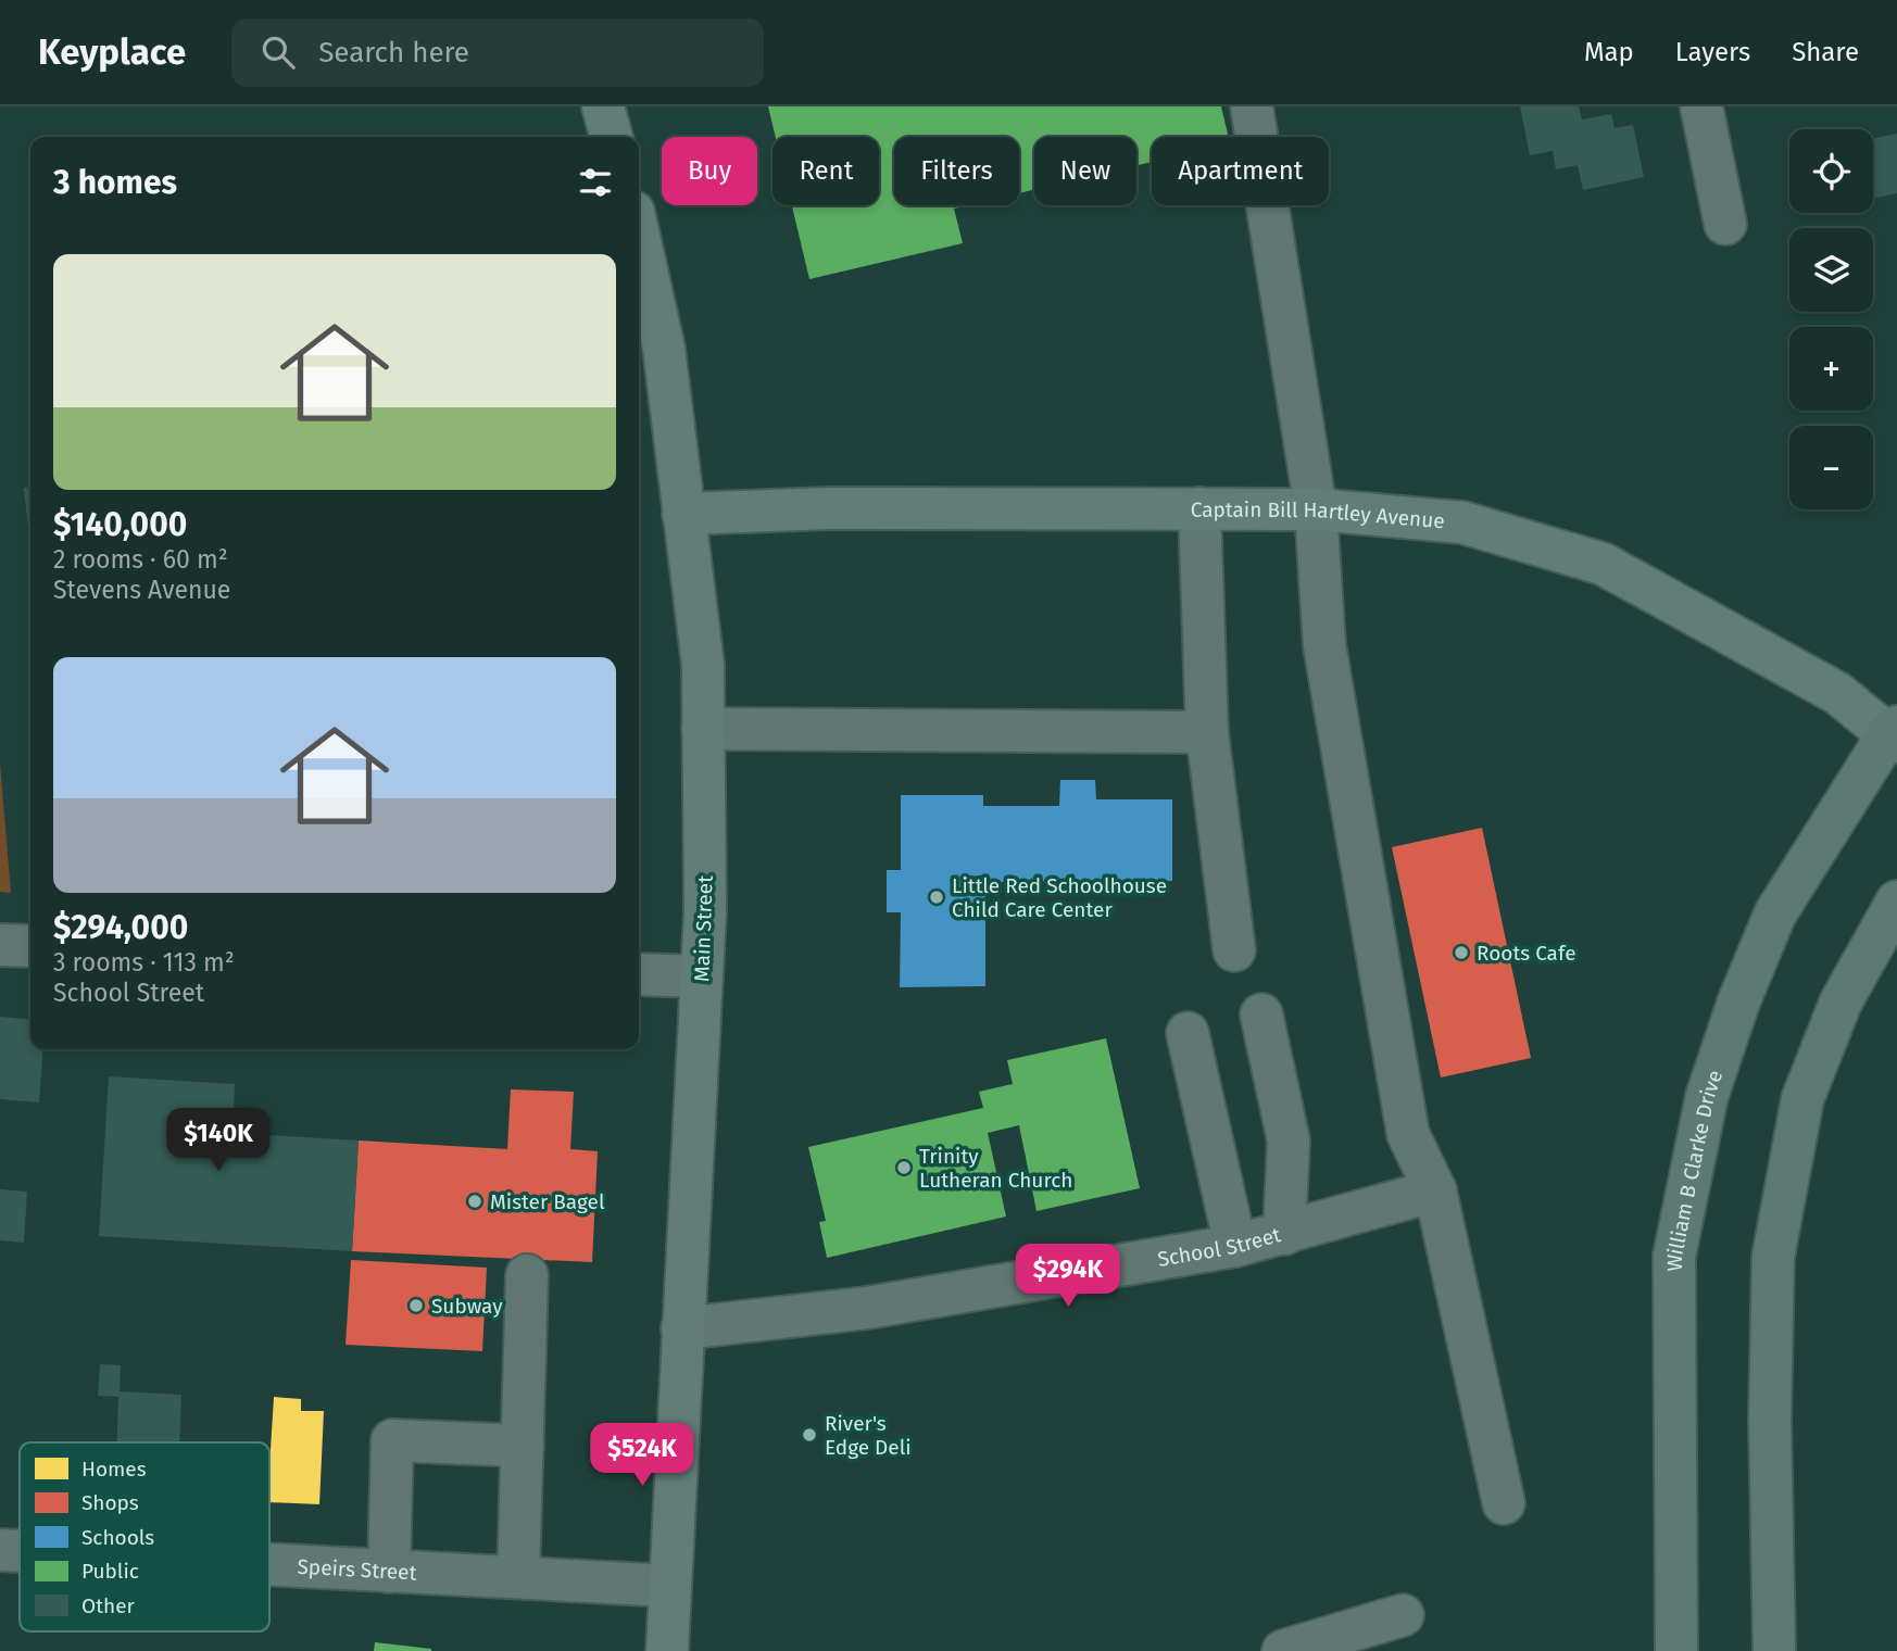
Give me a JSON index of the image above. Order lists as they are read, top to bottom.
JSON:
{
  "streets": {
    "highway": ["William B Clarke Drive"],
    "main road": ["Captain Bill Hartley Avenue", "Main Street"],
    "street": ["School Street", "Speirs Street"]
  },
  "crossings": [
    ["Captain Bill Hartley Avenue", "Main Street"],
    ["Captain Bill Hartley Avenue", "William B Clarke Drive"],
    ["Main Street", "School Street"],
    ["Main Street", "Speirs Street"]
  ],
  "places": [
    "Little Red Schoolhouse Child Care Center",
    "Roots Cafe",
    "Trinity Lutheran Church",
    "Mister Bagel",
    "Subway",
    "River's Edge Deli"
  ],
  "legend": [
    "Homes",
    "Shops",
    "Schools",
    "Public",
    "Other"
  ],
  "page": {
    "header": "Keyplace",
    "search": "Search here",
    "nav": ["Map", "Layers", "Share"],
    "map_buttons": ["+", "−"],
    "chip": [
      "Buy",
      "Rent",
      "Filters",
      "New",
      "Apartment"
    ],
    "heading": "3 homes",
    "list": [
      {
        "name": "$140,000",
        "note": "2 rooms · 60 m² · Stevens Avenue"
      },
      {
        "name": "$294,000",
        "note": "3 rooms · 113 m² · School Street"
      }
    ],
    "price": ["$140K", "$294K", "$524K"]
  }
}
